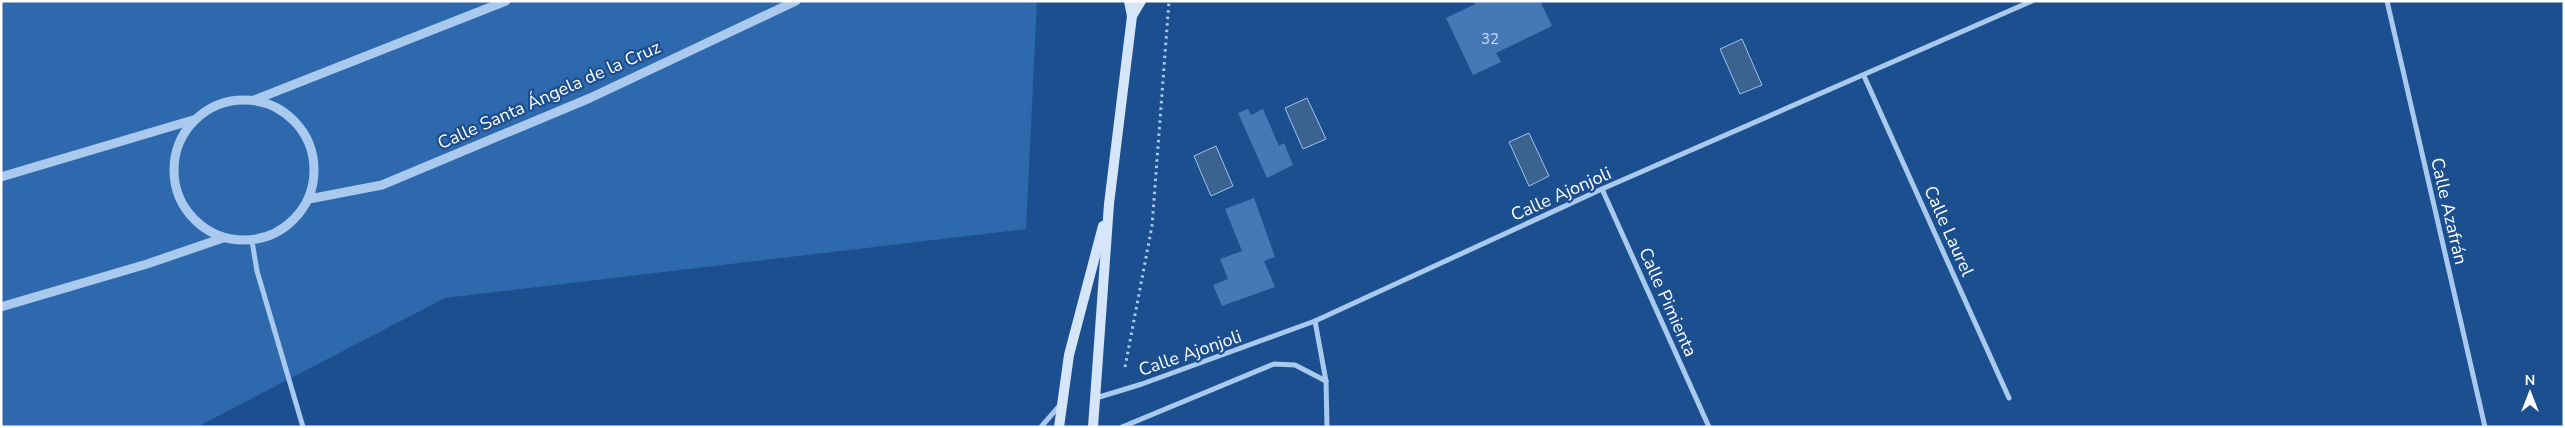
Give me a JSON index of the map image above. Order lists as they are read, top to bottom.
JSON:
{
  "streets": {
    "street": [
      "Calle Santa Ángela de la Cruz",
      "Calle Ajonjoli",
      "Calle Azafrán",
      "Calle Laurel",
      "Calle Pimienta"
    ]
  },
  "crossings": [
    ["Calle Ajonjoli", "Calle Laurel"],
    ["Calle Ajonjoli", "Calle Pimienta"]
  ],
  "house_numbers": ["32"],
  "north": "top"
}
